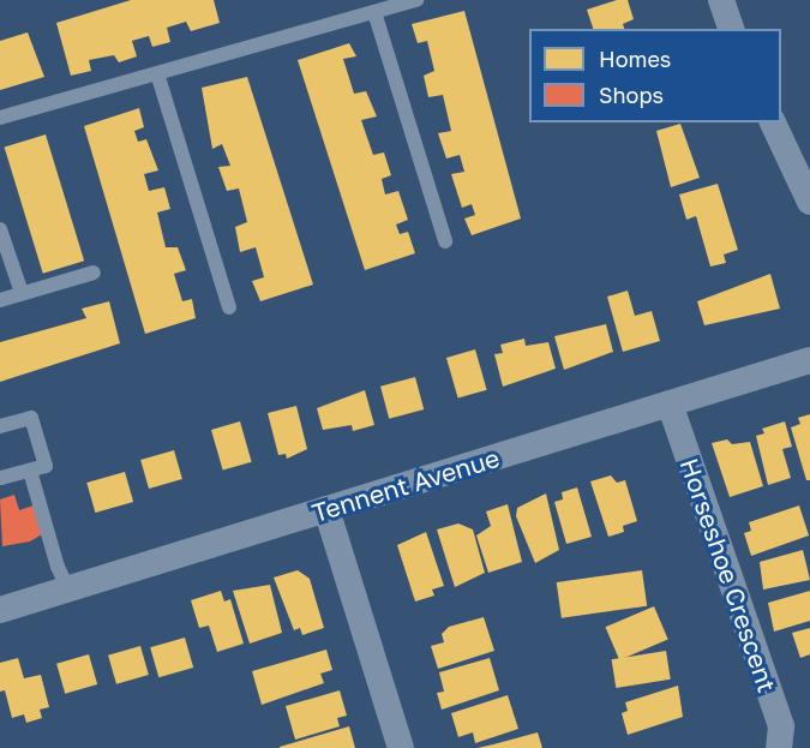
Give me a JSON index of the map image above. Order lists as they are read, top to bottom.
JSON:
{
  "streets": {
    "street": ["Tennent Avenue", "Horseshoe Crescent"]
  },
  "crossings": [
    ["Tennent Avenue", "Horseshoe Crescent"]
  ],
  "legend": ["Homes", "Shops"]
}
